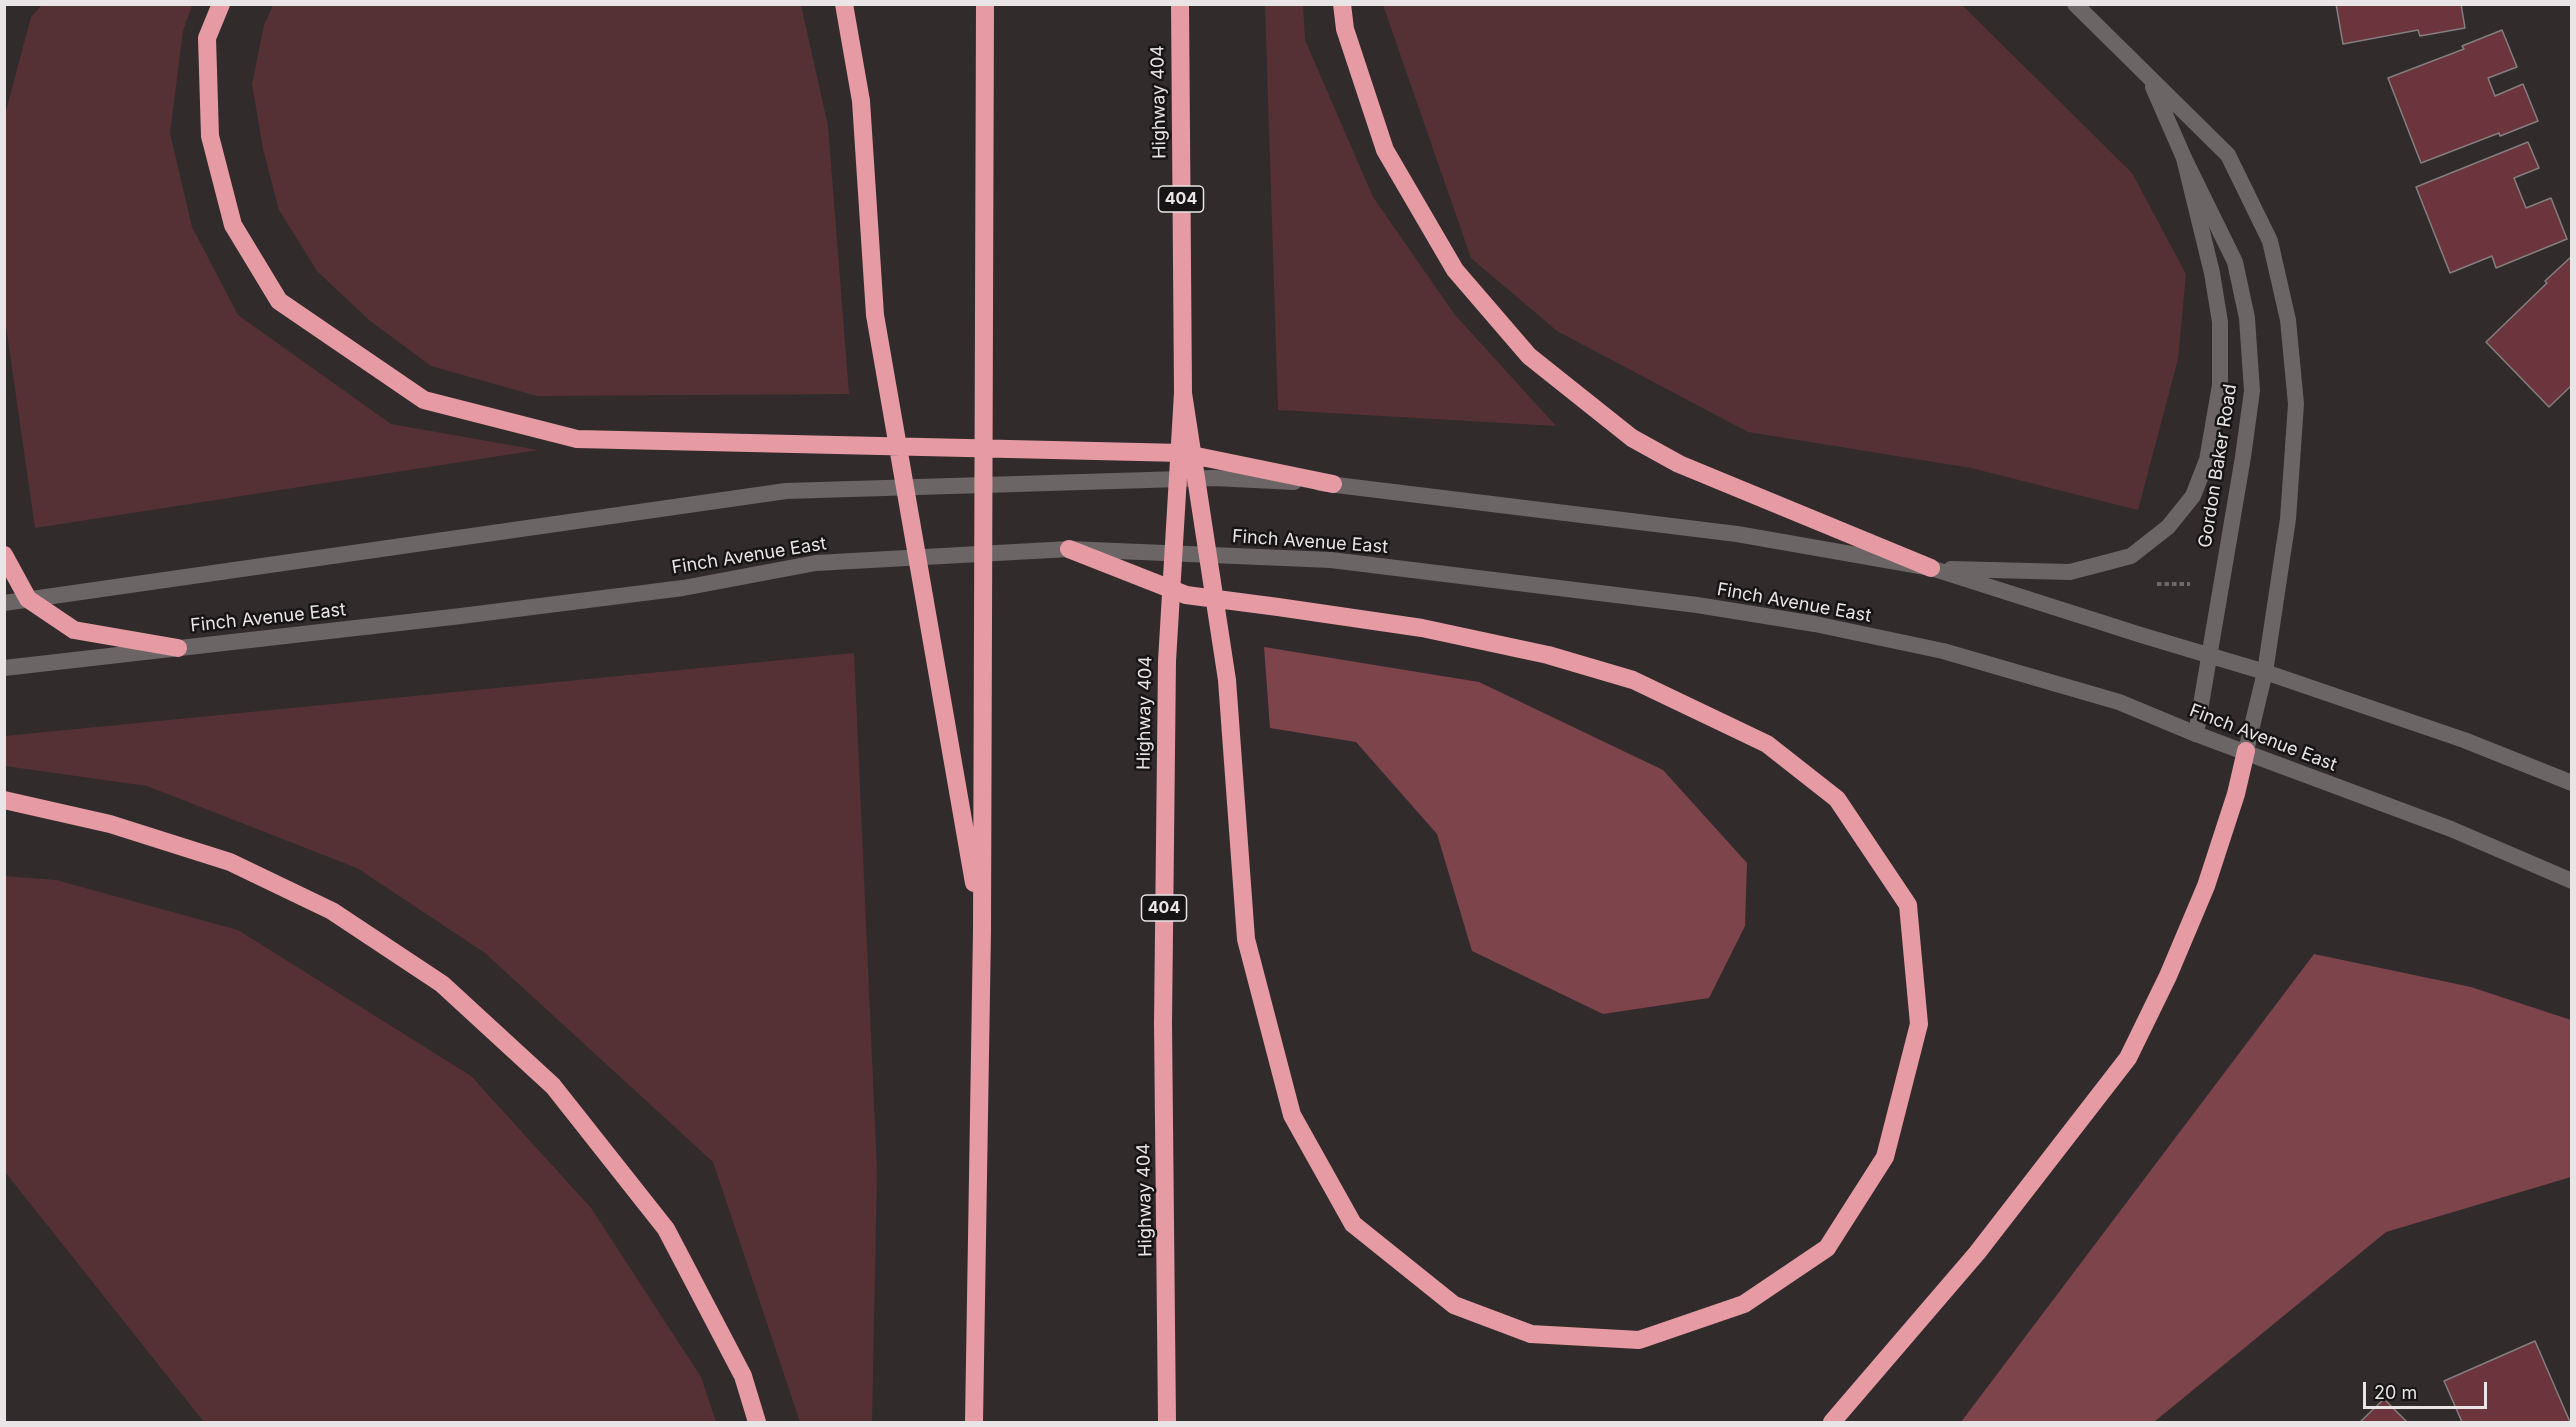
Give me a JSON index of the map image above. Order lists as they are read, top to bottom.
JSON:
{
  "streets": {
    "highway": ["Highway 404", "404"],
    "main road": ["Gordon Baker Road", "Finch Avenue East"]
  },
  "crossings": [
    ["Gordon Baker Road", "Finch Avenue East"]
  ],
  "scale_bar": "20 m"
}
